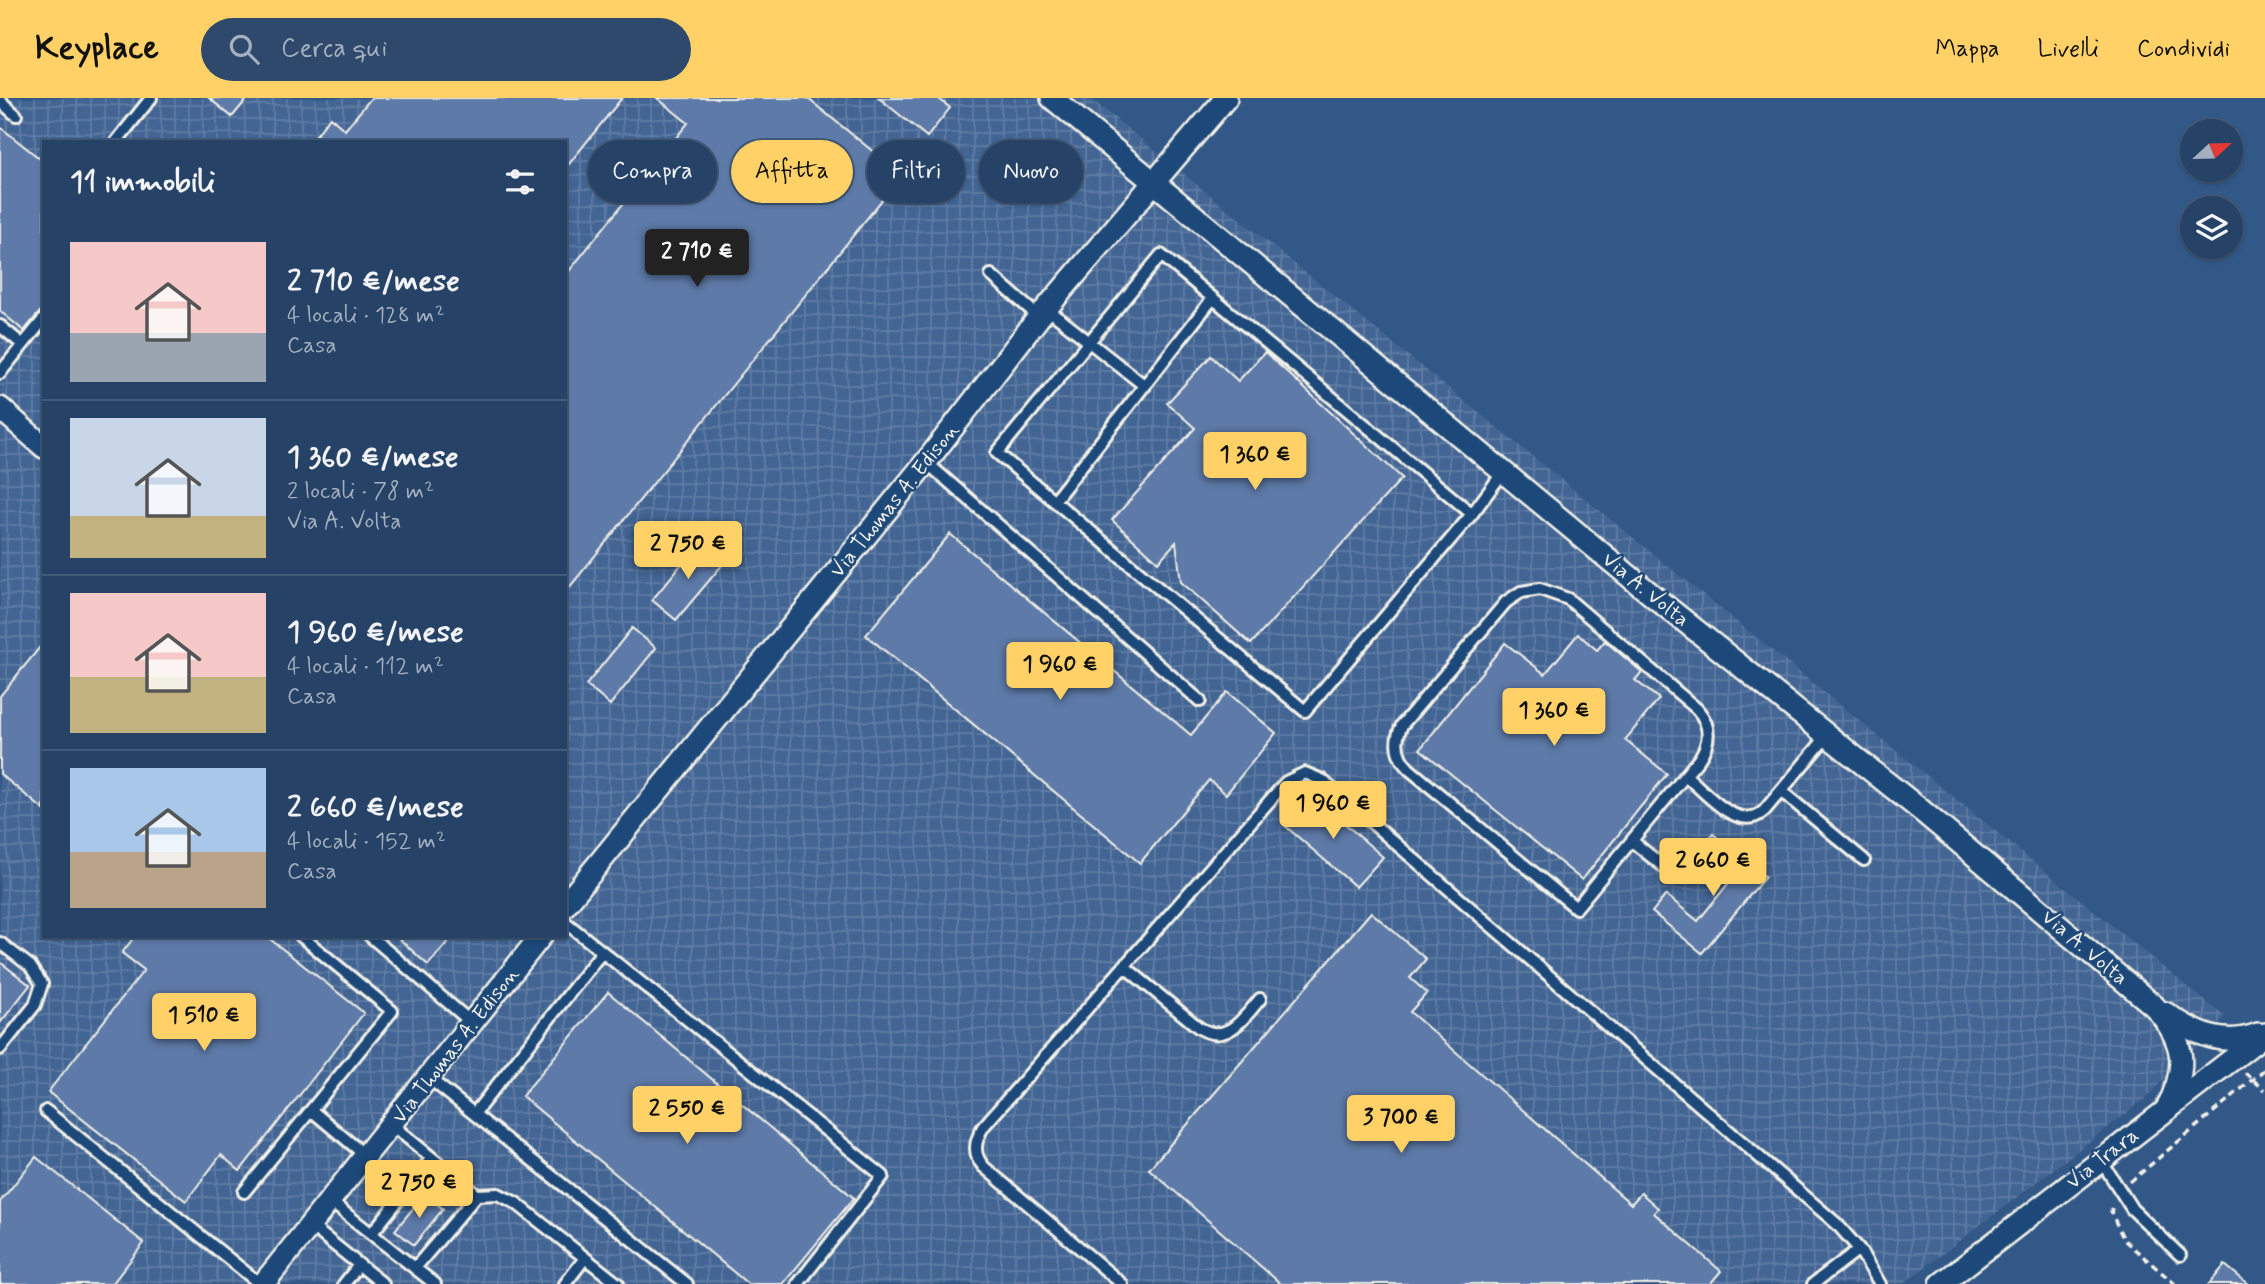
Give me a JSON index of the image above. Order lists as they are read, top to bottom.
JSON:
{
  "streets": {
    "street": ["Via Thomas A. Edison", "Via A. Volta", "Via Trara"]
  },
  "crossings": [
    ["Via Thomas A. Edison", "Via A. Volta"],
    ["Via A. Volta", "Via Trara"]
  ],
  "north": "right",
  "page": {
    "header": "Keyplace",
    "search": "Cerca qui",
    "nav": ["Mappa", "Livelli", "Condividi"],
    "chip": [
      "Compra",
      "Affitta",
      "Filtri",
      "Nuovo"
    ],
    "heading": "11 immobili",
    "list": [
      {
        "name": "2 710 €/mese",
        "note": "4 locali · 128 m² · Casa"
      },
      {
        "name": "1 360 €/mese",
        "note": "2 locali · 78 m² · Via A. Volta"
      },
      {
        "name": "1 960 €/mese",
        "note": "4 locali · 112 m² · Casa"
      },
      {
        "name": "2 660 €/mese",
        "note": "4 locali · 152 m² · Casa"
      }
    ],
    "price": [
      "2 710 €",
      "1 360 €",
      "2 750 €",
      "1 960 €",
      "1 360 €",
      "1 960 €",
      "2 660 €",
      "1 510 €",
      "2 550 €",
      "3 700 €",
      "2 750 €"
    ]
  }
}
